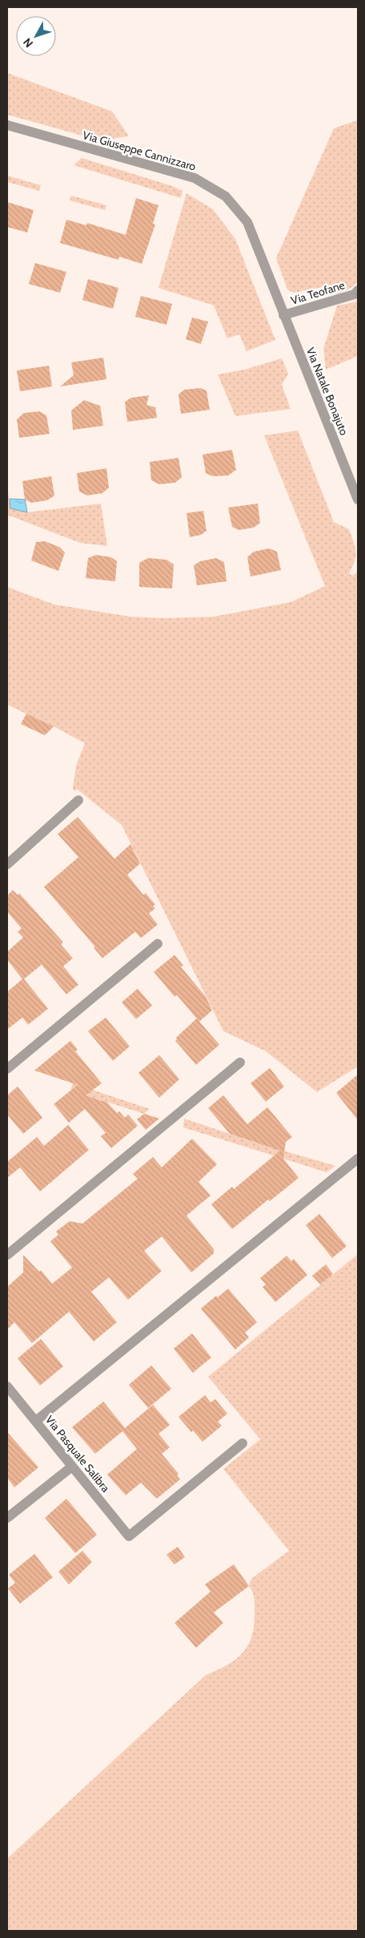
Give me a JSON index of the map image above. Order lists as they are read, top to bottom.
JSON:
{
  "streets": {
    "street": [
      "Via Giuseppe Cannizzaro",
      "Via Teofane",
      "Via Natale Bonajuto",
      "Via Pasquale Salibra"
    ]
  },
  "crossings": [
    ["Via Giuseppe Cannizzaro", "Via Teofane"],
    ["Via Giuseppe Cannizzaro", "Via Natale Bonajuto"],
    ["Via Teofane", "Via Natale Bonajuto"]
  ],
  "north": "bottom left"
}
